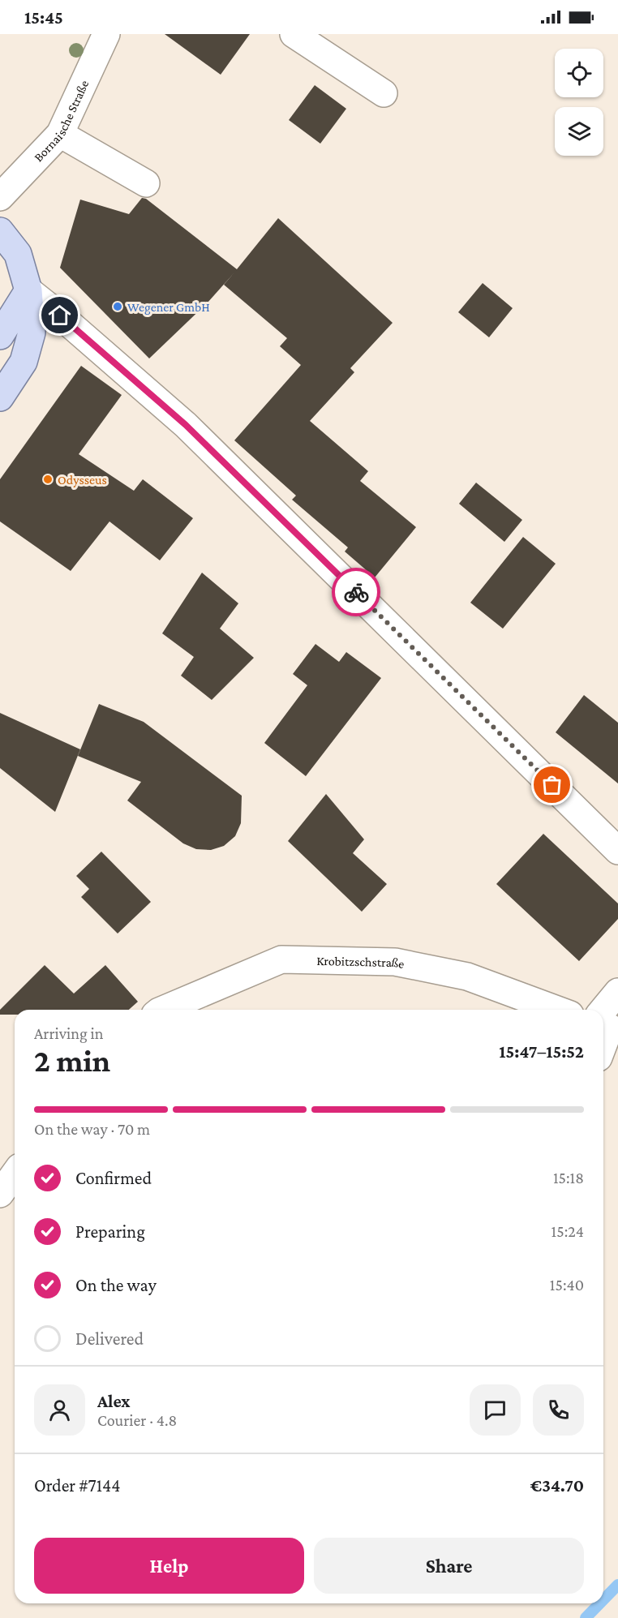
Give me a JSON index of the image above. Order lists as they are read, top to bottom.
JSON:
{
  "streets": {
    "street": ["Bornaische Straße", "Krobitzschstraße"]
  },
  "places": ["Wegener GmbH", "Odysseus"],
  "page": {
    "status": "15:45",
    "heading": ["2 min", "Arriving in", "15:47–15:52"],
    "panel": [
      "Alex",
      "Courier · 4.8",
      "Order #7144",
      "€34.70"
    ],
    "bar": "On the way · 70 m",
    "list": [
      ["Confirmed", "15:18"],
      ["Preparing", "15:24"],
      ["On the way", "15:40"],
      "Delivered"
    ],
    "buttons": ["Help", "Share"]
  }
}
